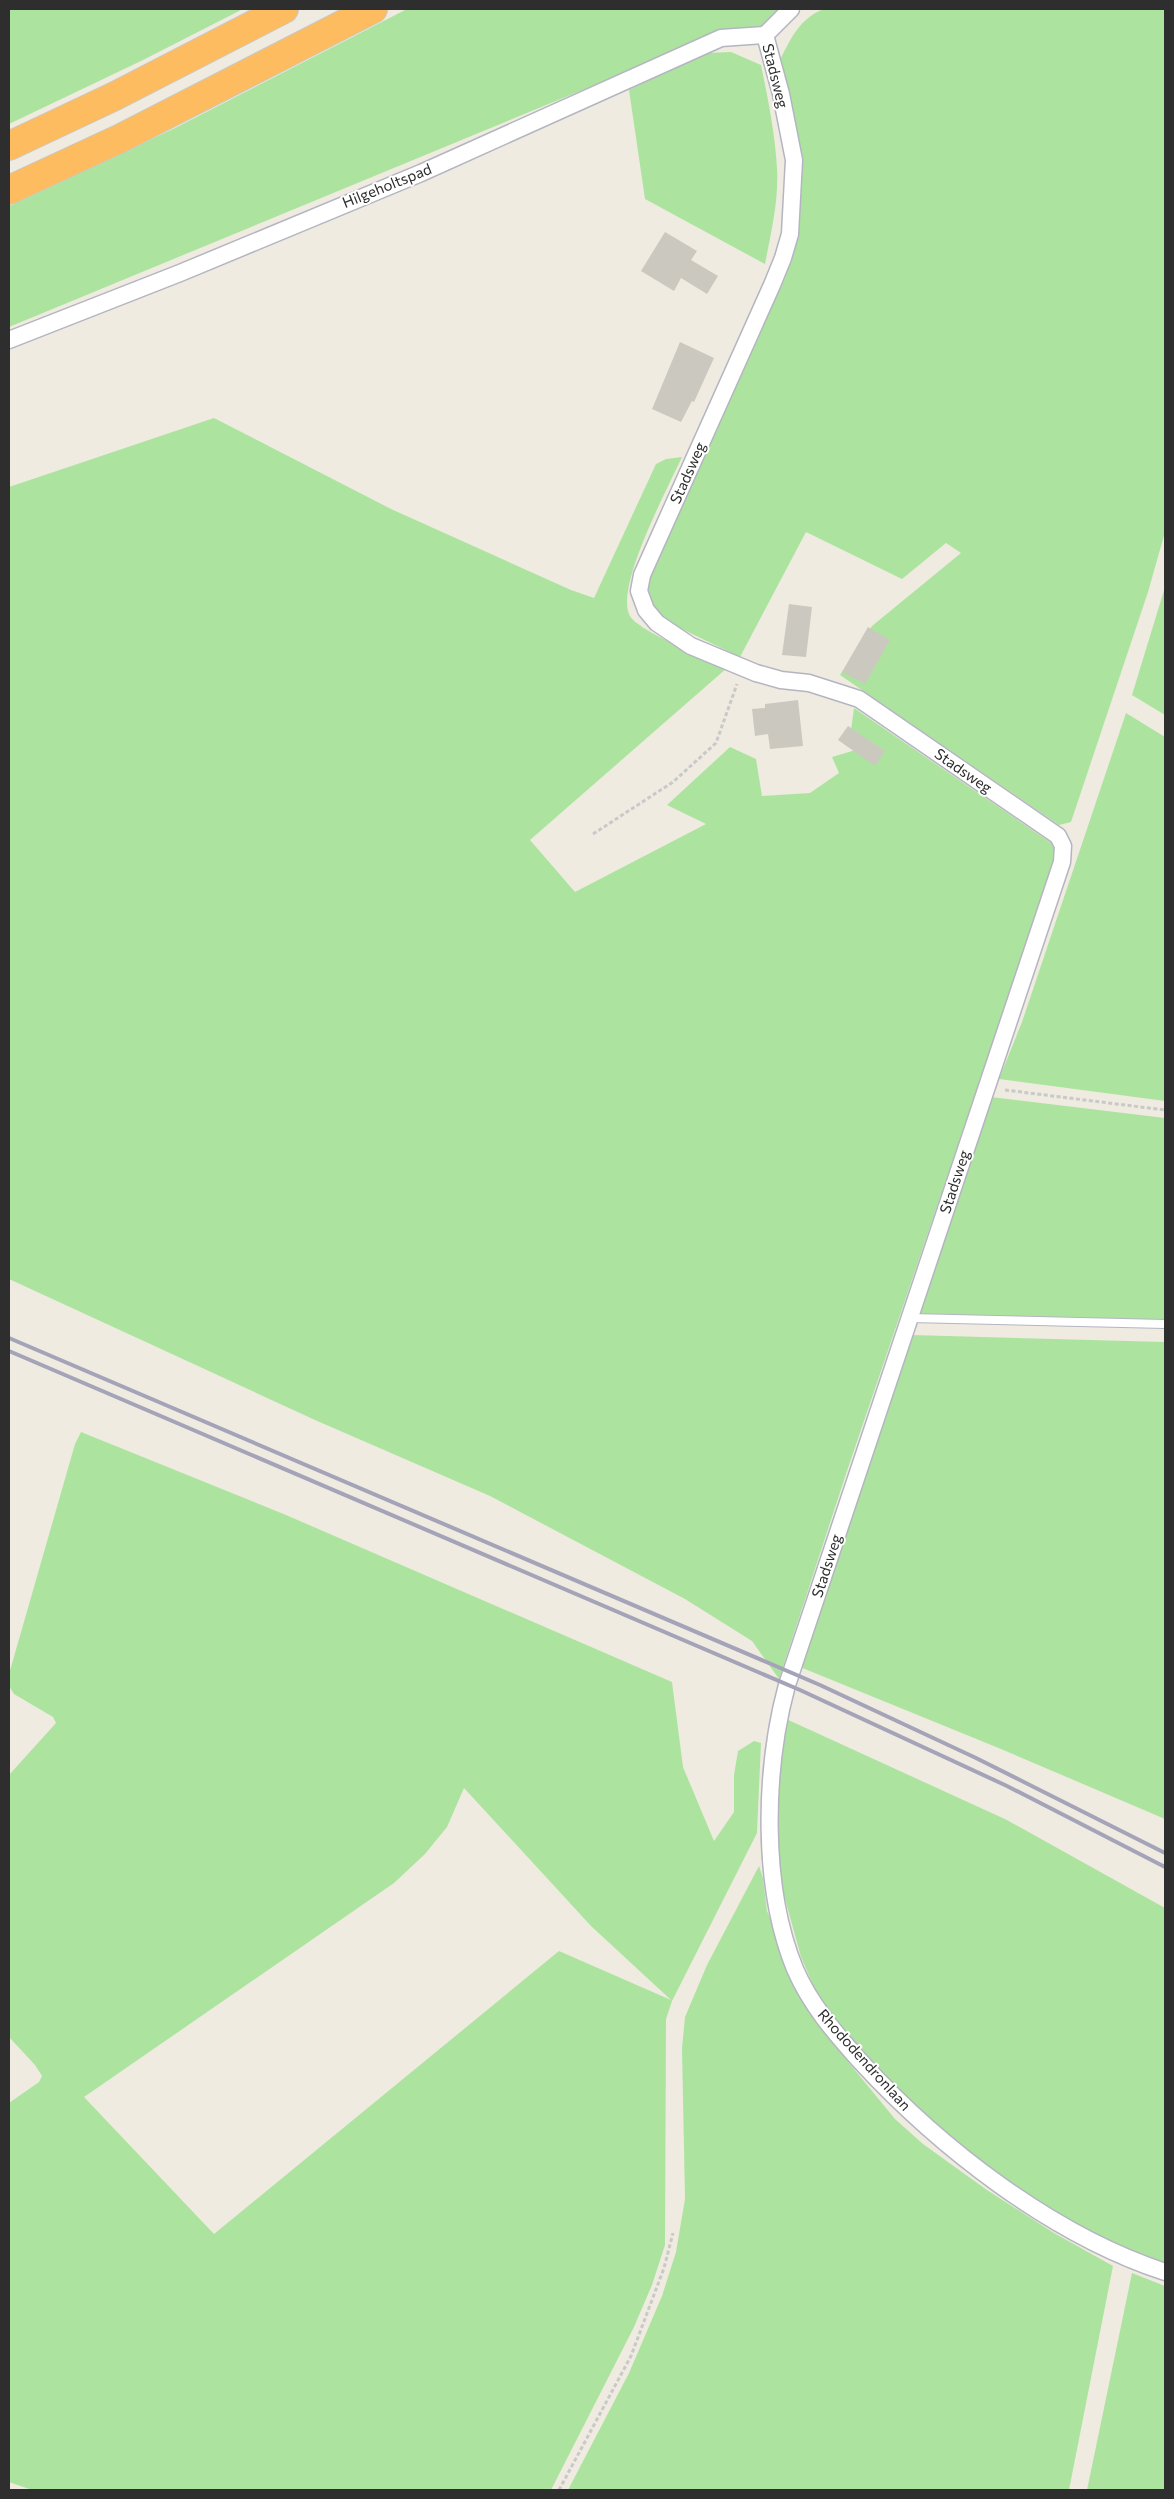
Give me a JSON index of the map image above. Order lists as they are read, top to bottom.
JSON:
{
  "streets": {
    "street": ["Stadsweg", "Hilgeholtspad", "Rhododendronlaan"]
  },
  "crossings": [
    ["Stadsweg", "Hilgeholtspad"],
    ["Stadsweg", "Rhododendronlaan"]
  ]
}
